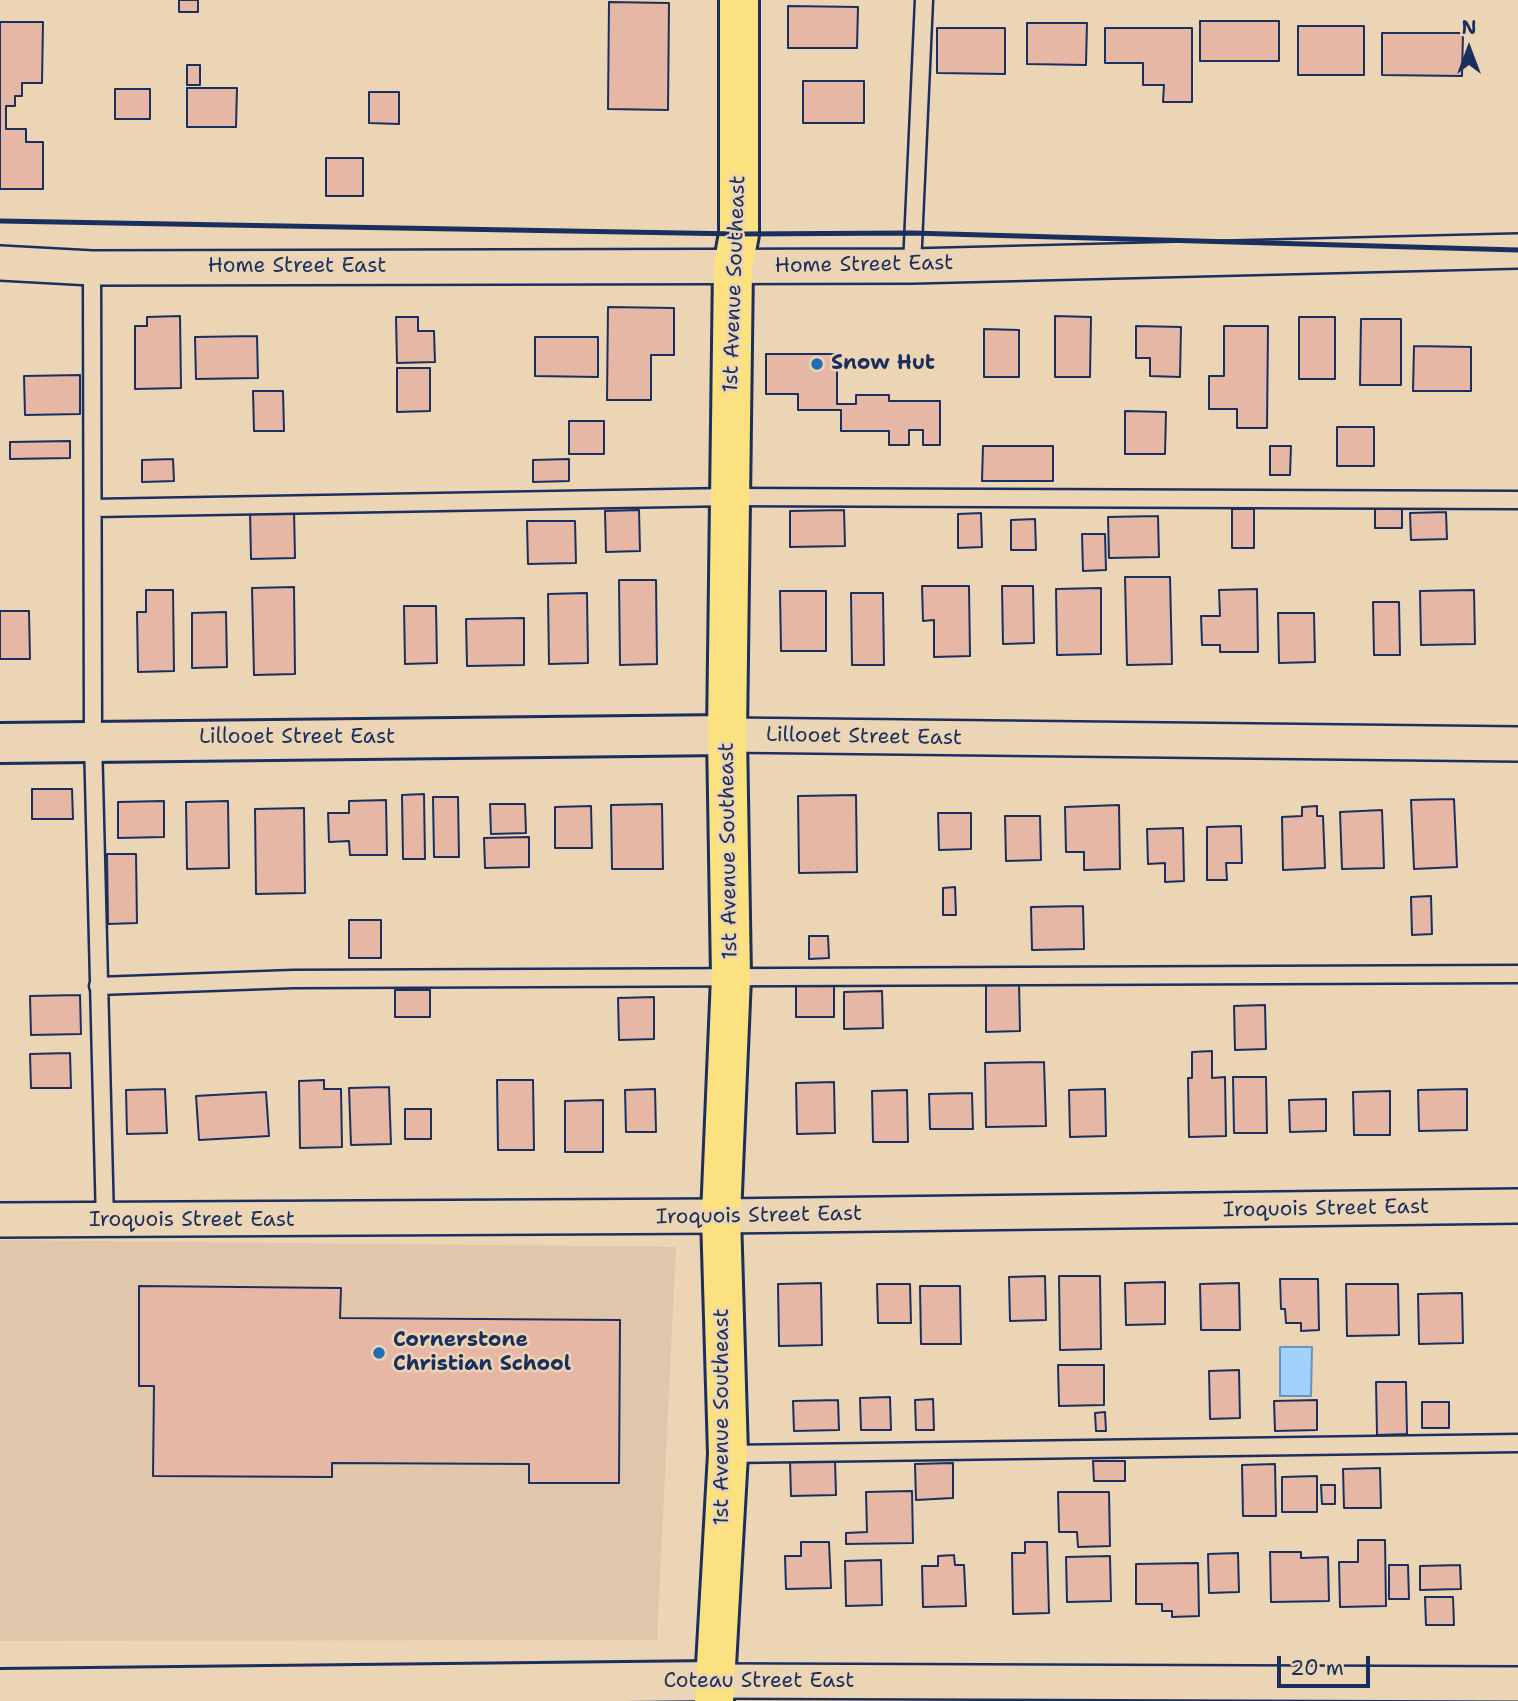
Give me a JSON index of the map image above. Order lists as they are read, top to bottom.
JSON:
{
  "streets": {
    "main road": ["1st Avenue Southeast"],
    "street": [
      "Home Street East",
      "Lillooet Street East",
      "Iroquois Street East",
      "Coteau Street East"
    ]
  },
  "crossings": [
    ["Home Street East", "1st Avenue Southeast"],
    ["1st Avenue Southeast", "Lillooet Street East"],
    ["1st Avenue Southeast", "Iroquois Street East"],
    ["1st Avenue Southeast", "Coteau Street East"]
  ],
  "places": ["Snow Hut", "Cornerstone Christian School"],
  "scale_bar": "20 m",
  "north": "top"
}
